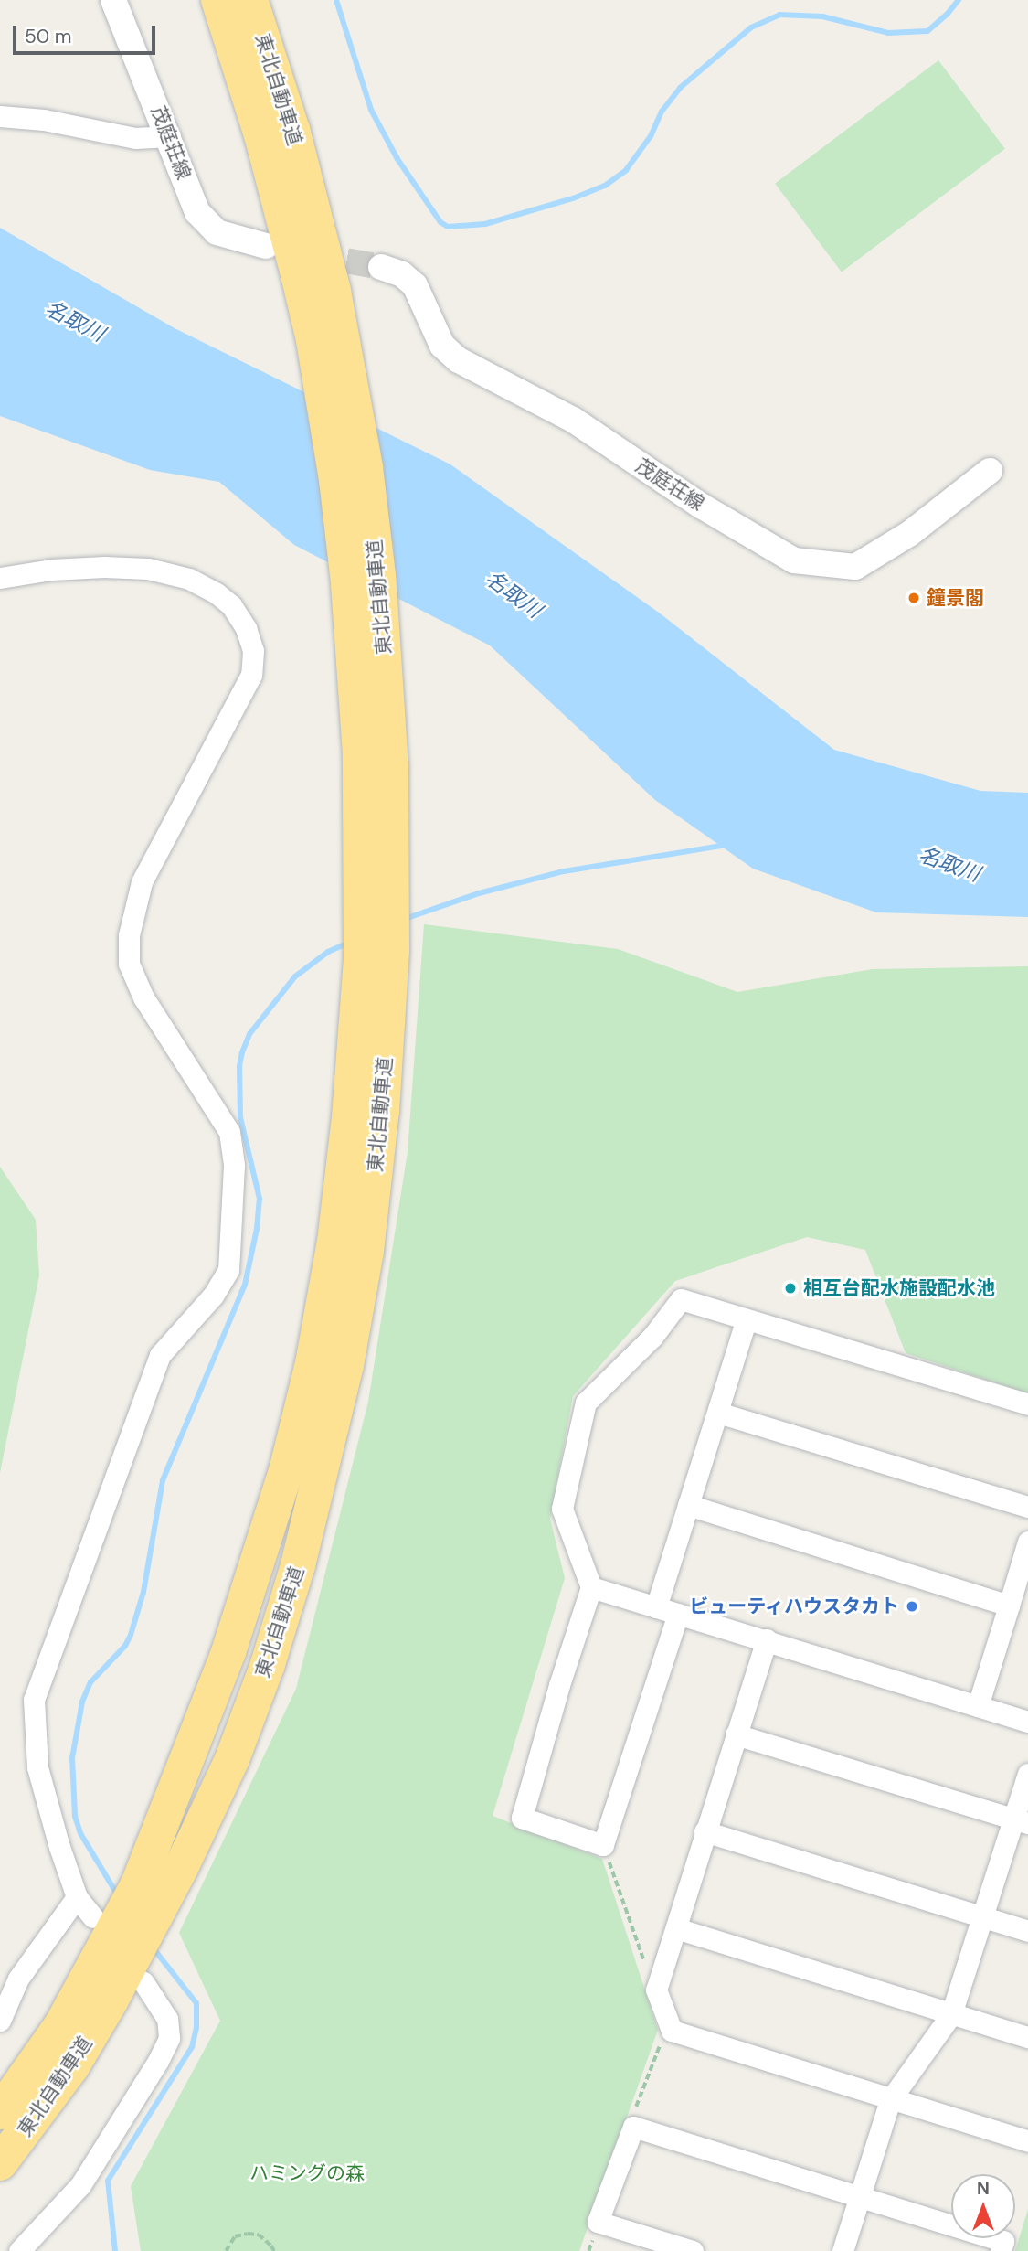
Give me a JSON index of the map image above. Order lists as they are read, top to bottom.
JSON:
{
  "streets": {
    "highway": ["東北自動車道"],
    "street": ["茂庭荘線"]
  },
  "water": ["名取川"],
  "parks": ["ハミングの森"],
  "places": ["鐘景閣", "相互台配水施設配水池", "ビューティハウスタカト"],
  "scale_bar": "50 m",
  "north": "top"
}
